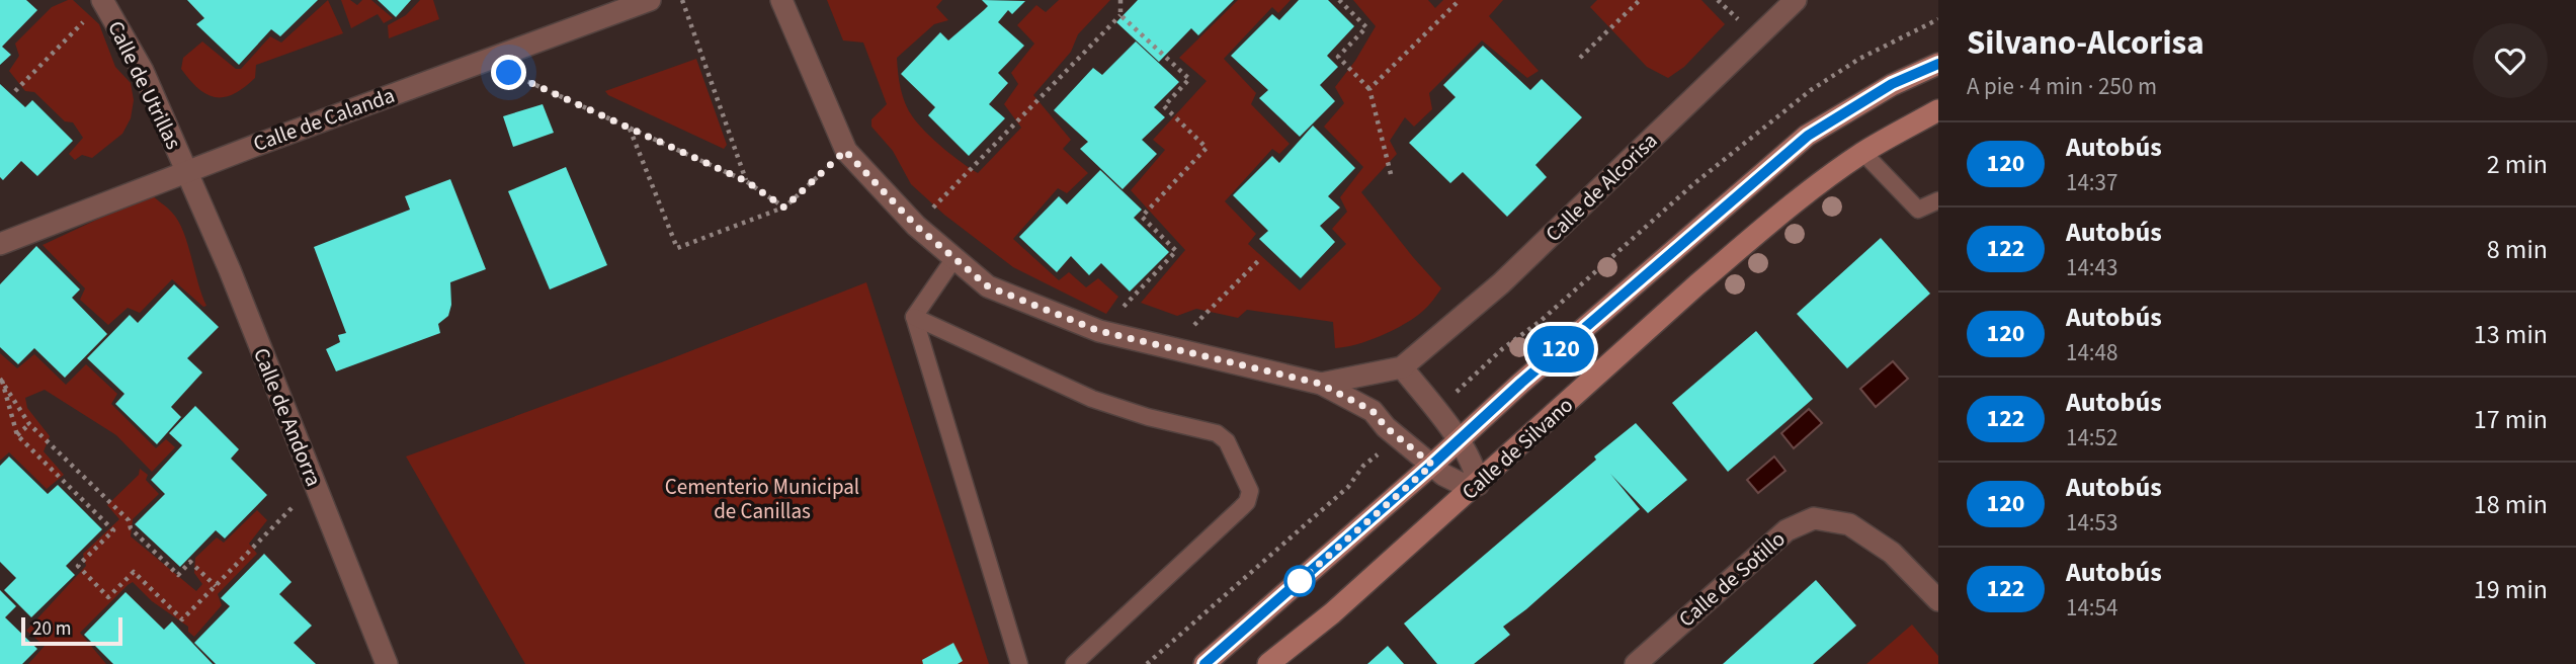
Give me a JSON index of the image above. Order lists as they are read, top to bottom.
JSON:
{
  "streets": {
    "street": [
      "Calle de Utrillas",
      "Calle de Calanda",
      "Calle de Alcorisa",
      "Calle de Andorra",
      "Calle de Silvano",
      "Calle de Sotillo"
    ]
  },
  "crossings": [
    ["Calle de Utrillas", "Calle de Calanda"],
    ["Calle de Utrillas", "Calle de Andorra"],
    ["Calle de Calanda", "Calle de Andorra"],
    ["Calle de Alcorisa", "Calle de Silvano"]
  ],
  "parks": ["Cementerio Municipal de Canillas"],
  "lines": ["bus line 120"],
  "scale_bar": "20 m",
  "page": {
    "on_map": "120",
    "heading": ["Silvano-Alcorisa", "A pie · 4 min · 250 m"],
    "list": [
      {
        "mark": "120",
        "name": "Autobús",
        "note": "14:37",
        "value": "2 min"
      },
      {
        "mark": "122",
        "name": "Autobús",
        "note": "14:43",
        "value": "8 min"
      },
      {
        "mark": "120",
        "name": "Autobús",
        "note": "14:48",
        "value": "13 min"
      },
      {
        "mark": "122",
        "name": "Autobús",
        "note": "14:52",
        "value": "17 min"
      },
      {
        "mark": "120",
        "name": "Autobús",
        "note": "14:53",
        "value": "18 min"
      },
      {
        "mark": "122",
        "name": "Autobús",
        "note": "14:54",
        "value": "19 min"
      }
    ],
    "scale": "20 m"
  }
}
